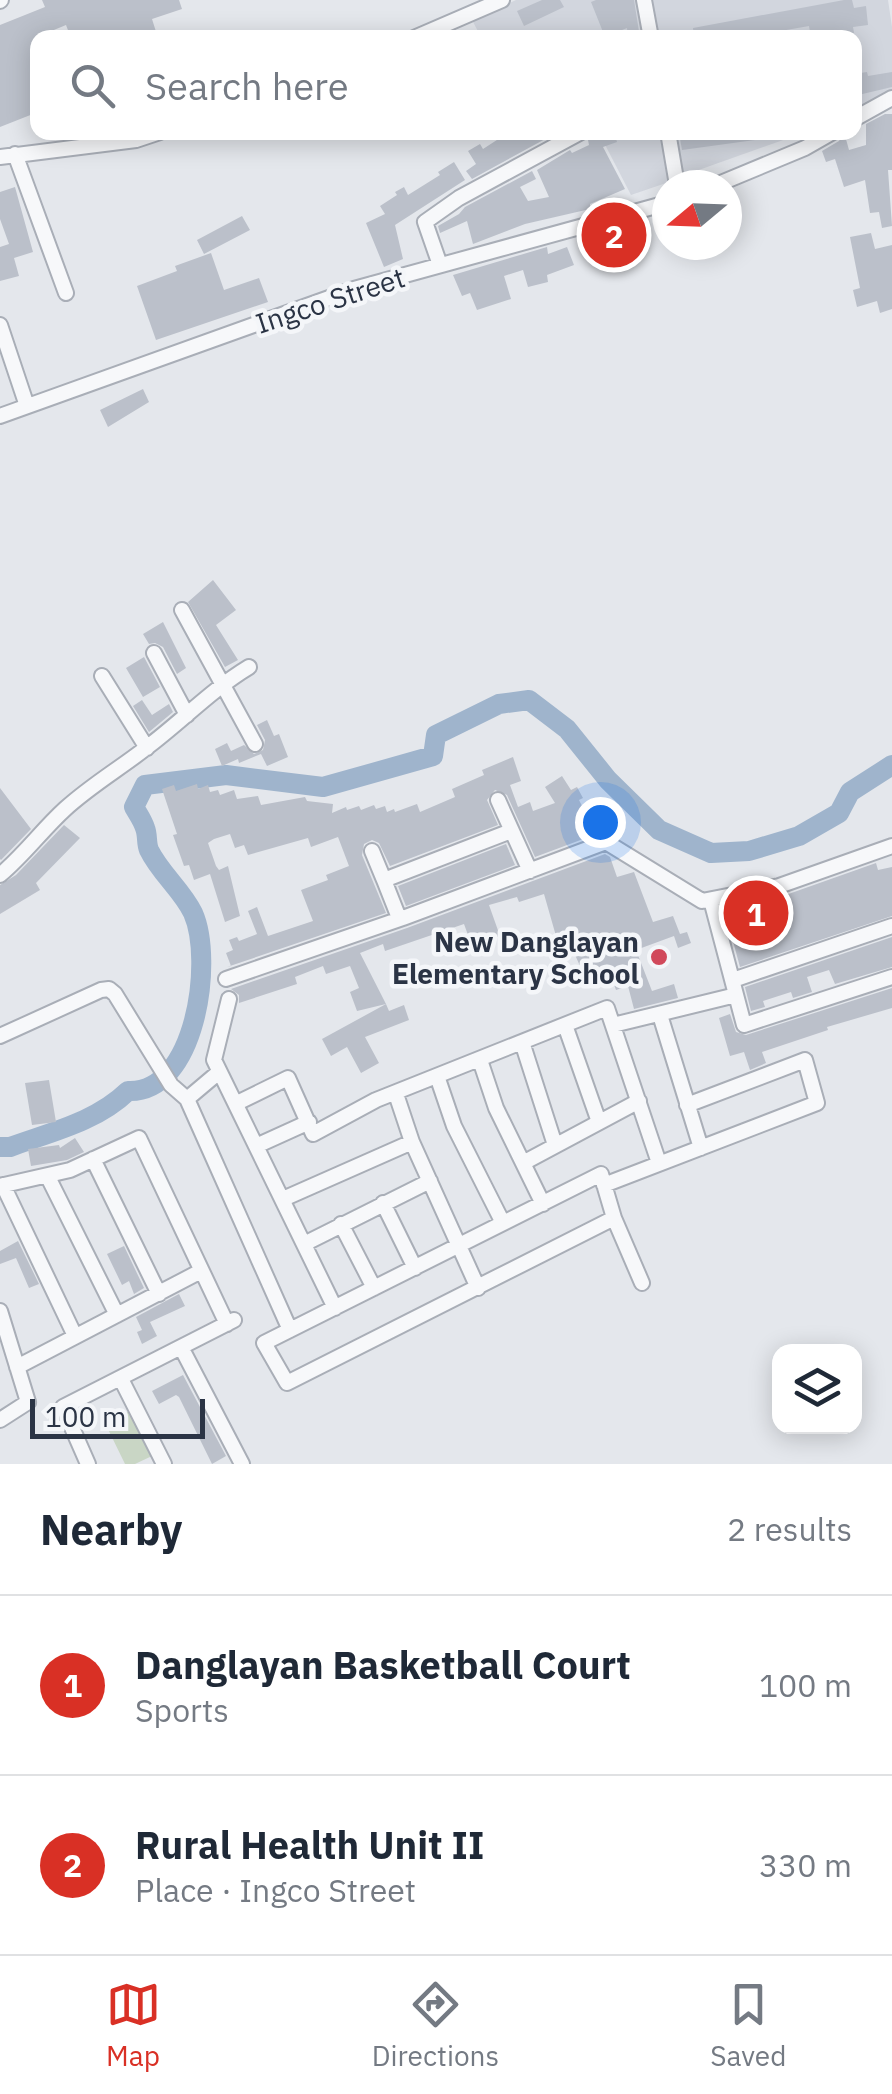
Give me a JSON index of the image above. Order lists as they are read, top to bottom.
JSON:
{
  "streets": {
    "street": ["Ingco Street"]
  },
  "places": ["New Danglayan Elementary School"],
  "scale_bar": "100 m",
  "north": "left",
  "page": {
    "search": "Search here",
    "pins": ["2", "1"],
    "scale": "100 m",
    "heading": ["Nearby", "2 results"],
    "list": [
      {
        "mark": "1",
        "name": "Danglayan Basketball Court",
        "note": "Sports",
        "value": "100 m"
      },
      {
        "mark": "2",
        "name": "Rural Health Unit II",
        "note": "Place · Ingco Street",
        "value": "330 m"
      }
    ],
    "nav": ["Map", "Directions", "Saved"]
  }
}
